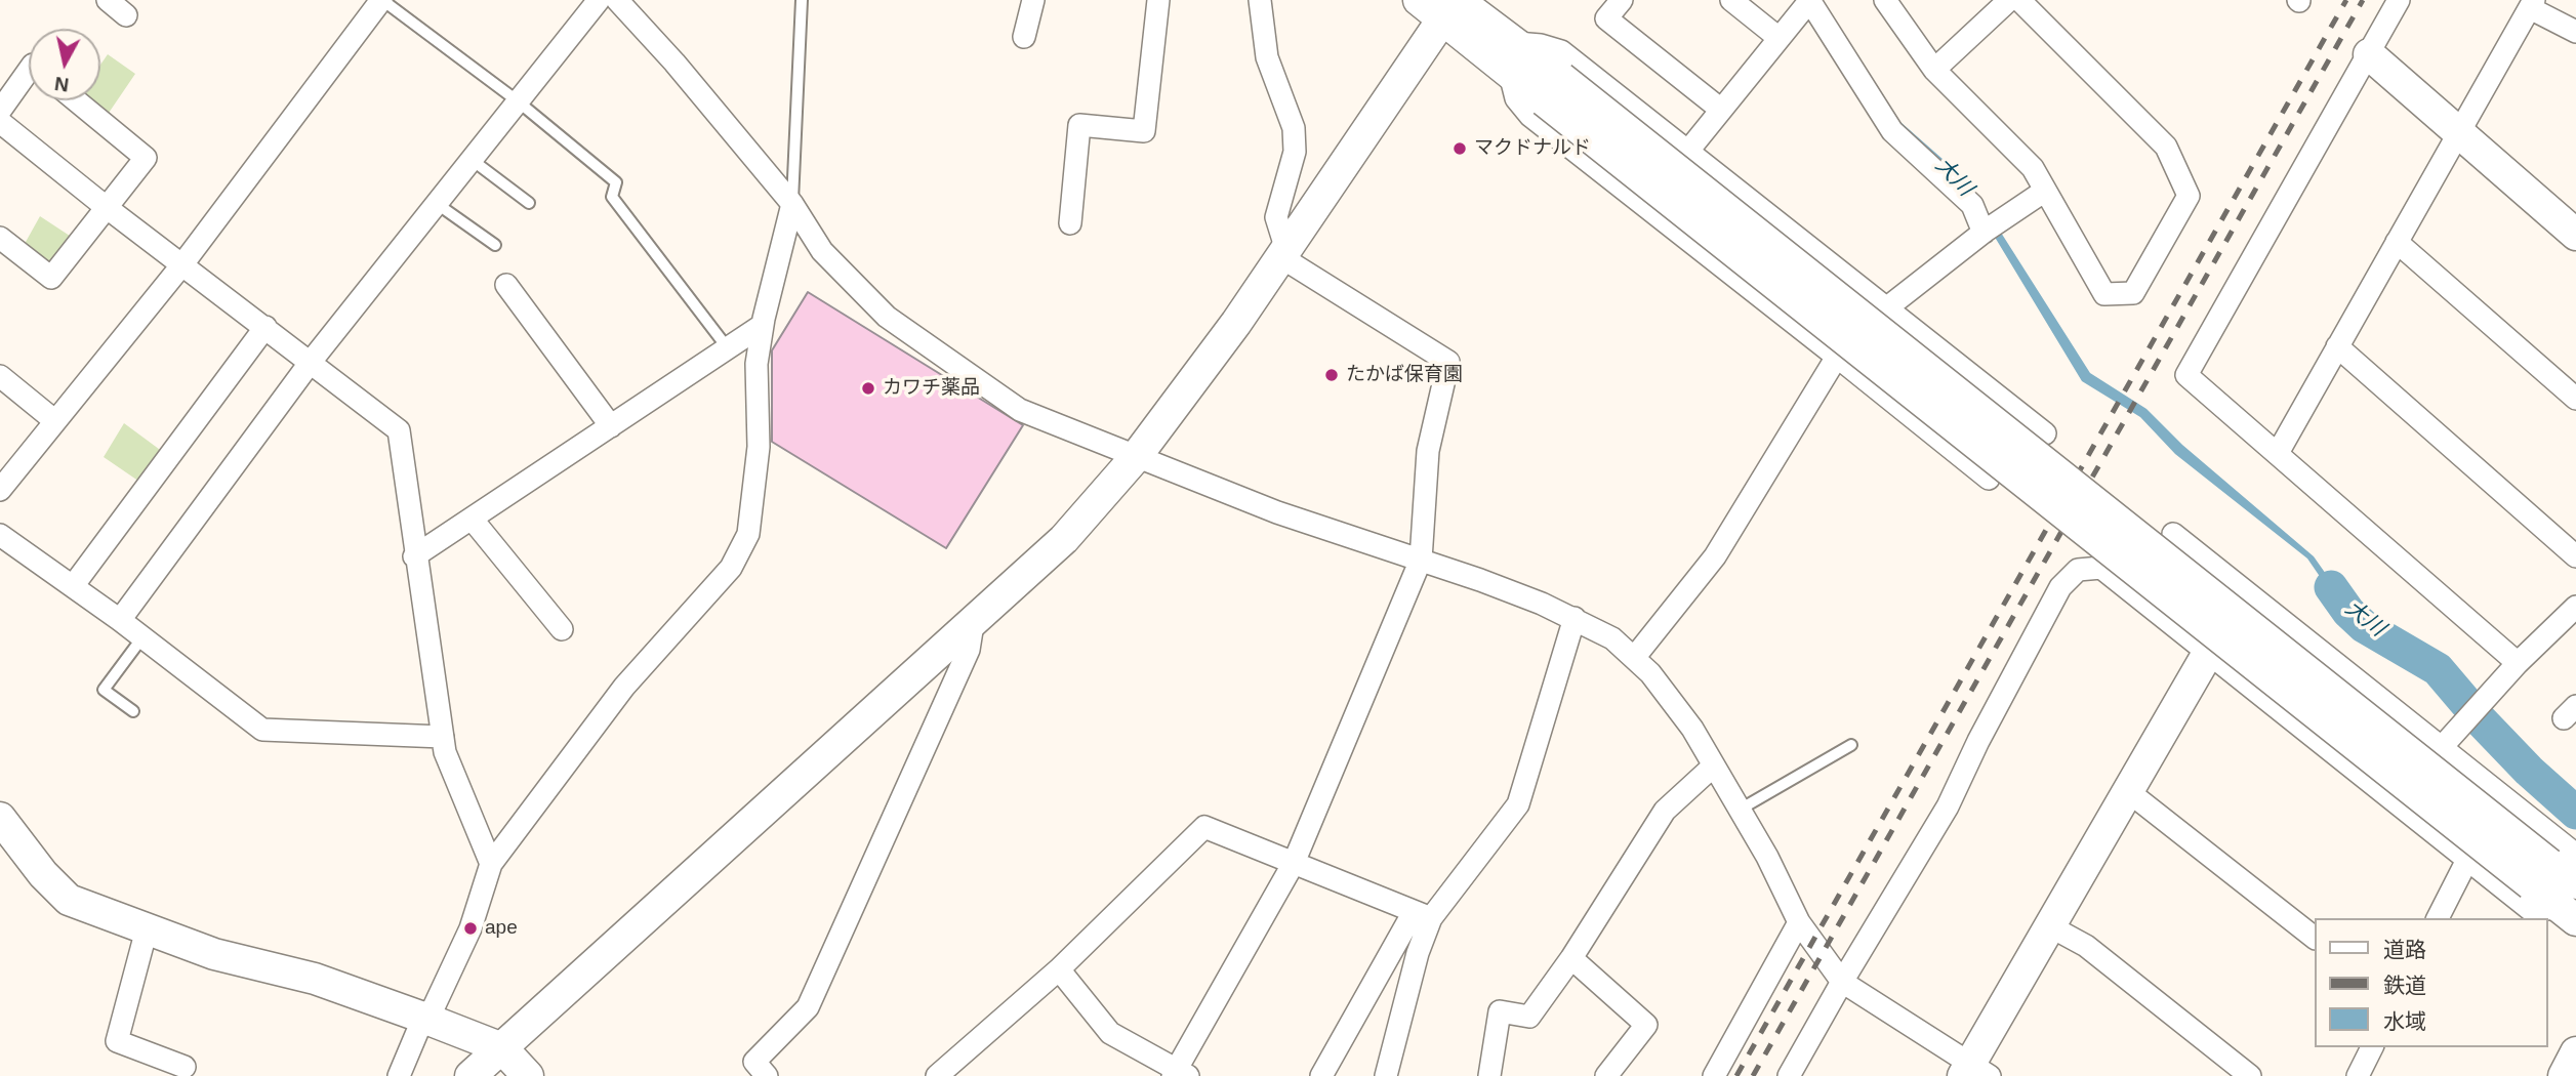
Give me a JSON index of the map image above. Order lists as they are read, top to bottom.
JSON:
{
  "water": ["大川"],
  "places": [
    "マクドナルド",
    "たかば保育園",
    "カワチ薬品",
    "ape"
  ],
  "legend": ["道路", "鉄道", "水域"],
  "north": "bottom"
}
